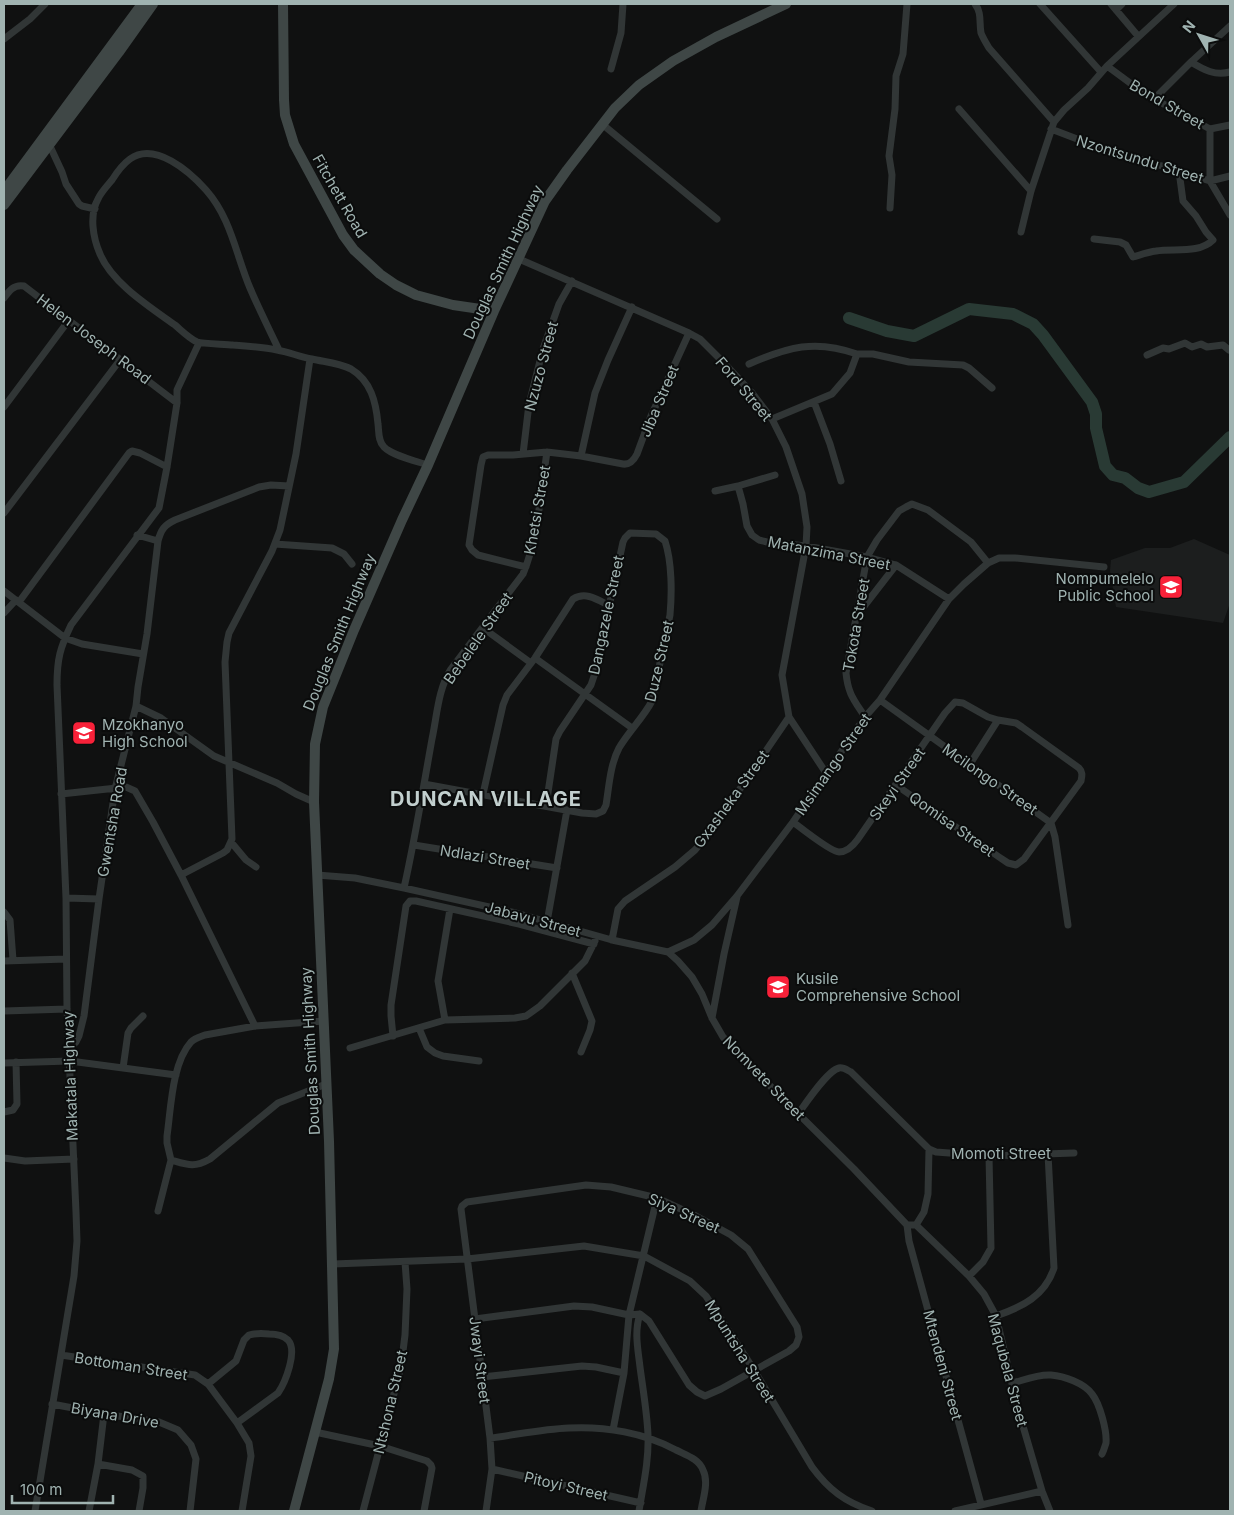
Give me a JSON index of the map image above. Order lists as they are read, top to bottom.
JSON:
{
  "streets": {
    "street": [
      "Bond Street",
      "Nzontsundu Street",
      "Fitchett Road",
      "Douglas Smith Highway",
      "Helen Joseph Road",
      "Nzuzo Street",
      "Ford Street",
      "Jiba Street",
      "Khetsi Street",
      "Matanzima Street",
      "Dangazele Street",
      "Tokota Street",
      "Bebelele Street",
      "Duze Street",
      "Msimango Street",
      "Mcilongo Street",
      "Skeyi Street",
      "Gxasheka Street",
      "Gwentsha Road",
      "Qomisa Street",
      "Ndlazi Street",
      "Jabavu Street",
      "Makatala Highway",
      "Nomvete Street",
      "Momoti Street",
      "Siya Street",
      "Mpuntsha Street",
      "Jwayi Street",
      "Mtendeni Street",
      "Bottoman Street",
      "Maqubela Street",
      "Ntshona Street",
      "Biyana Drive",
      "Pitoyi Street"
    ]
  },
  "crossings": [
    ["Fitchett Road", "Douglas Smith Highway"],
    ["Douglas Smith Highway", "Ford Street"],
    ["Douglas Smith Highway", "Jabavu Street"],
    ["Douglas Smith Highway", "Mpuntsha Street"],
    ["Helen Joseph Road", "Makatala Highway"],
    ["Nzuzo Street", "Ford Street"],
    ["Ford Street", "Jiba Street"],
    ["Ford Street", "Matanzima Street"],
    ["Ford Street", "Msimango Street"],
    ["Ford Street", "Gxasheka Street"],
    ["Khetsi Street", "Bebelele Street"],
    ["Matanzima Street", "Tokota Street"],
    ["Matanzima Street", "Msimango Street"],
    ["Dangazele Street", "Duze Street"],
    ["Tokota Street", "Msimango Street"],
    ["Bebelele Street", "Ndlazi Street"],
    ["Bebelele Street", "Jabavu Street"],
    ["Msimango Street", "Mcilongo Street"],
    ["Msimango Street", "Skeyi Street"],
    ["Msimango Street", "Jabavu Street"],
    ["Mcilongo Street", "Skeyi Street"],
    ["Mcilongo Street", "Qomisa Street"],
    ["Skeyi Street", "Qomisa Street"],
    ["Gxasheka Street", "Jabavu Street"],
    ["Gwentsha Road", "Makatala Highway"],
    ["Makatala Highway", "Bottoman Street"],
    ["Makatala Highway", "Biyana Drive"],
    ["Nomvete Street", "Momoti Street"],
    ["Nomvete Street", "Mtendeni Street"],
    ["Momoti Street", "Maqubela Street"],
    ["Siya Street", "Mpuntsha Street"],
    ["Siya Street", "Jwayi Street"],
    ["Mpuntsha Street", "Jwayi Street"],
    ["Mpuntsha Street", "Ntshona Street"],
    ["Jwayi Street", "Pitoyi Street"]
  ],
  "districts": ["DUNCAN VILLAGE"],
  "places": {
    "school or university": ["Nompumelelo Public School", "Mzokhanyo High School", "Kusile Comprehensive School"]
  },
  "scale_bar": "100 m",
  "north": "top left"
}
